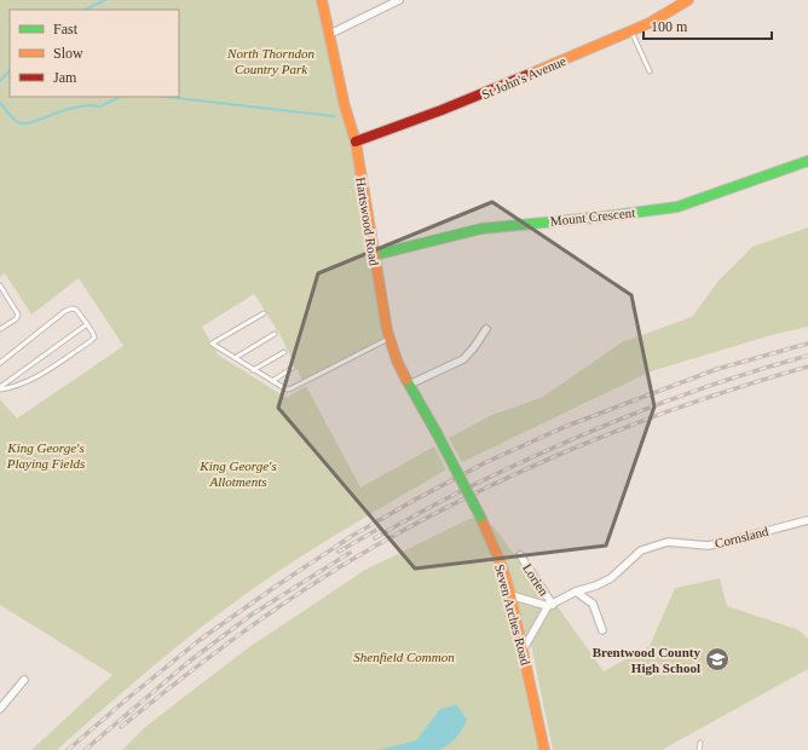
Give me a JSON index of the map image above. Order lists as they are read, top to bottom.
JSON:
{
  "streets": {
    "street": [
      "St John's Avenue",
      "Mount Crescent",
      "Hartswood Road",
      "Cornsland",
      "Lorien",
      "Seven Arches Road"
    ]
  },
  "crossings": [
    ["St John's Avenue", "Hartswood Road"],
    ["Mount Crescent", "Hartswood Road"],
    ["Hartswood Road", "Seven Arches Road"],
    ["Cornsland", "Lorien"]
  ],
  "parks": [
    "North Thorndon Country Park",
    "King George's Playing Fields",
    "King George's Allotments",
    "Shenfield Common"
  ],
  "places": {
    "school or university": ["Brentwood County High School"]
  },
  "legend": ["Fast", "Slow", "Jam"],
  "scale_bar": "100 m"
}
